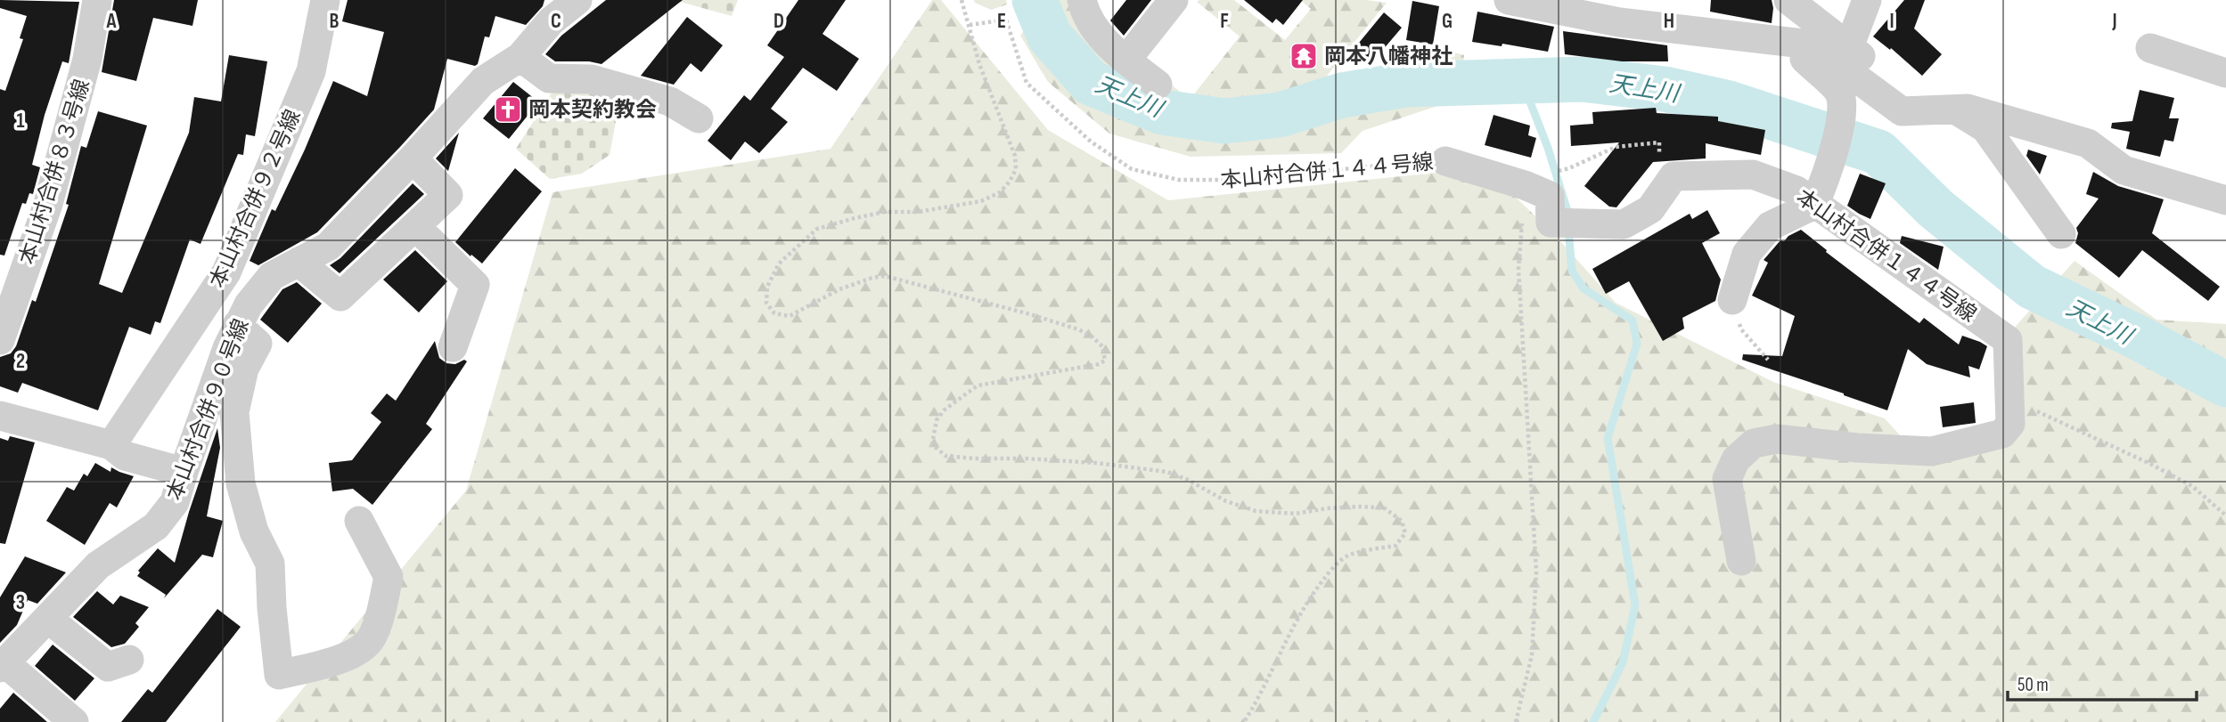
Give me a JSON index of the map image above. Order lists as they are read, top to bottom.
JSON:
{
  "streets": {
    "street": [
      "本山村合併１４４号線",
      "本山村合併８３号線",
      "本山村合併９２号線",
      "本山村合併９０号線"
    ]
  },
  "water": ["天上川"],
  "places": {
    "temple": ["岡本八幡神社"],
    "church": ["岡本契約教会"]
  },
  "scale_bar": "50 m",
  "grid": {
    "columns": [
      "A",
      "B",
      "C",
      "D",
      "E",
      "F",
      "G",
      "H",
      "I",
      "J"
    ],
    "rows": ["1", "2", "3"]
  }
}
